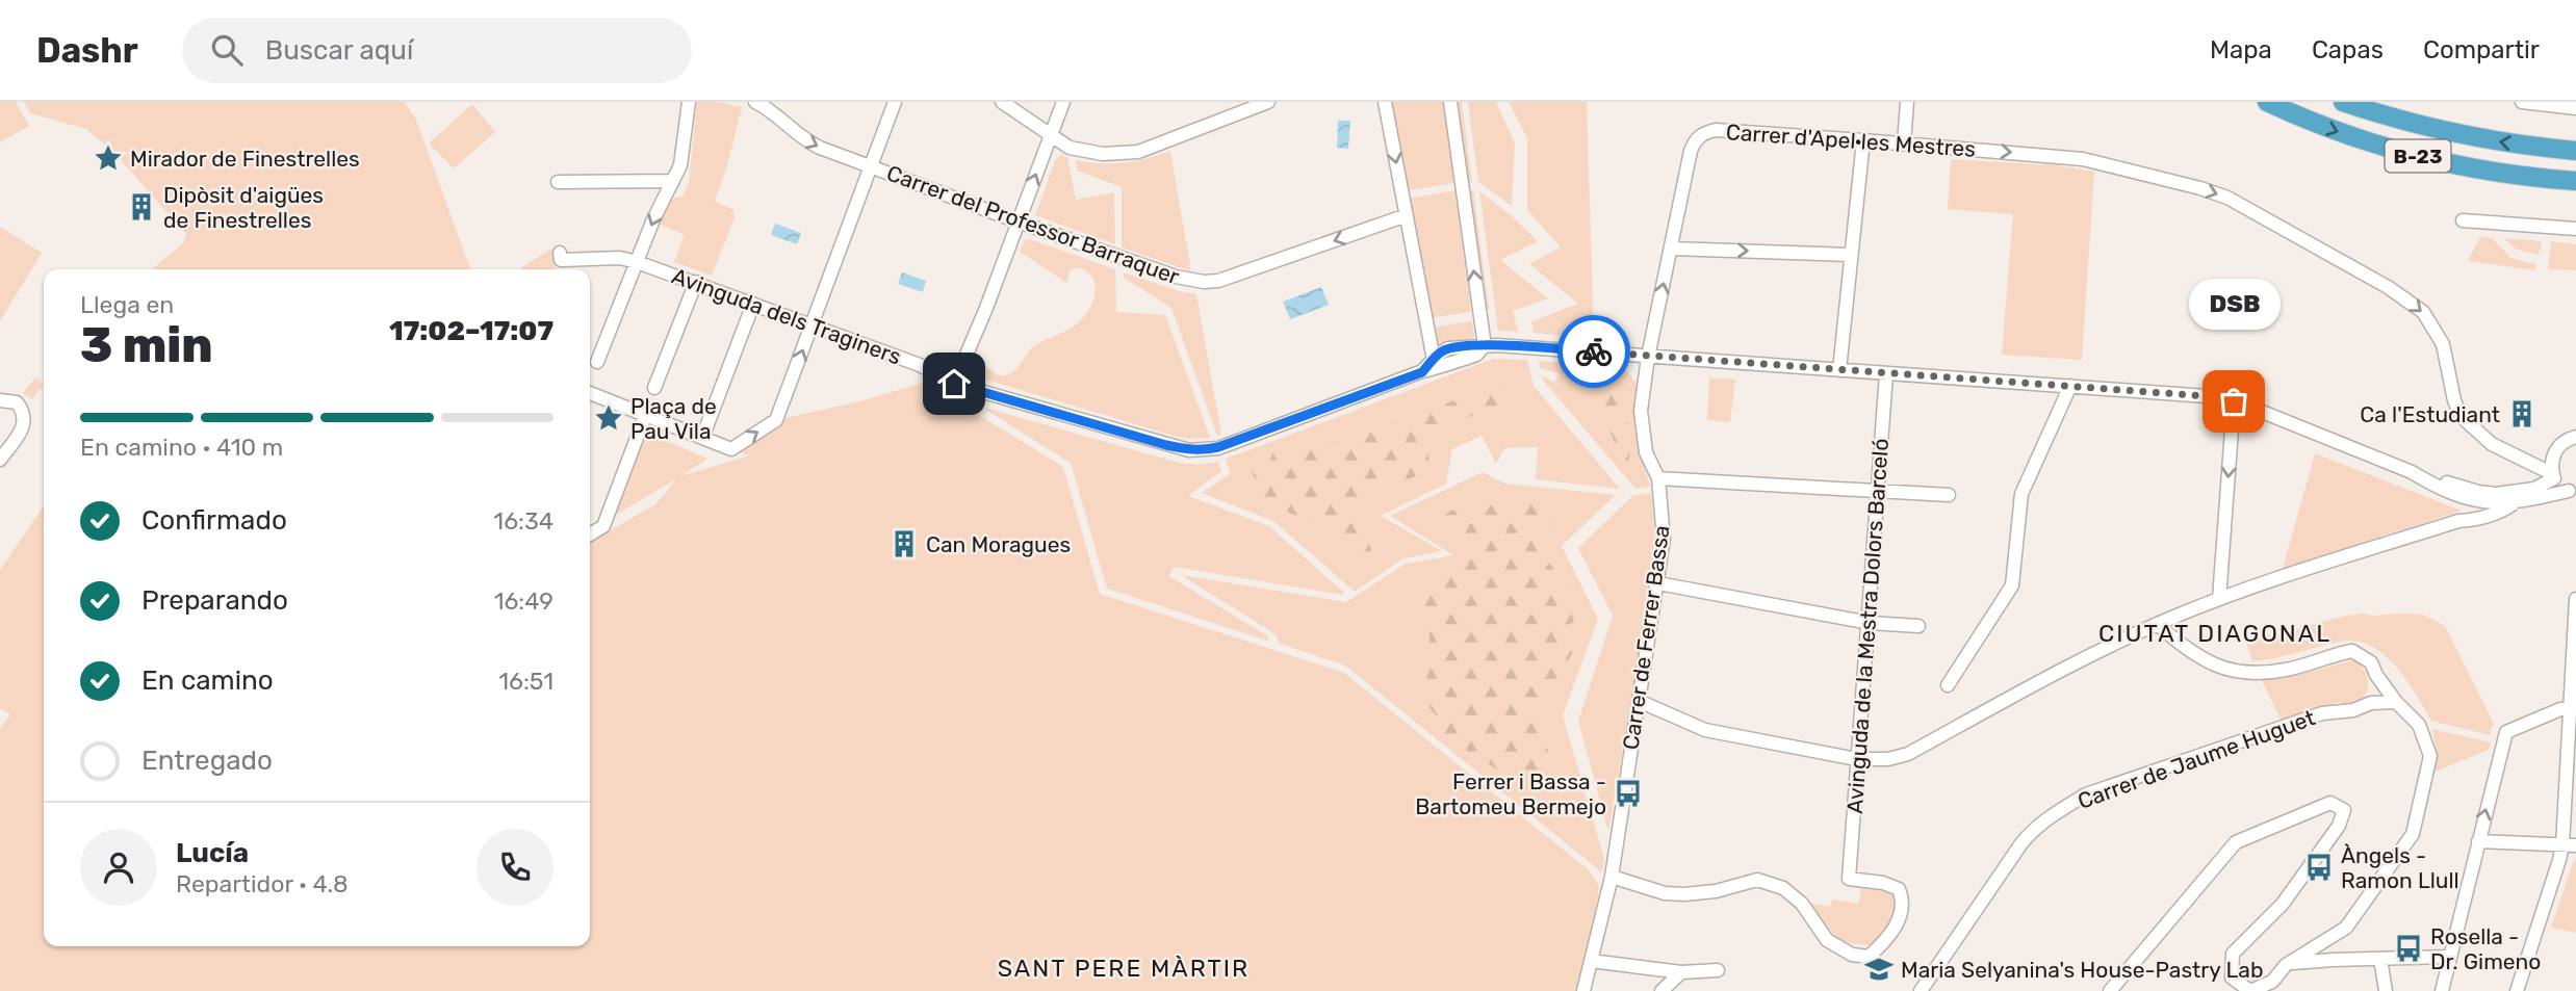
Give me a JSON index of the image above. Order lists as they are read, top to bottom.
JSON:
{
  "streets": {
    "highway": ["B-23"],
    "street": [
      "Carrer d'Apel·les Mestres",
      "Carrer del Professor Barraquer",
      "Avinguda dels Traginers",
      "Avinguda de la Mestra Dolors Barceló",
      "Carrer de Ferrer Bassa",
      "Carrer de Jaume Huguet"
    ]
  },
  "crossings": [
    ["Carrer d'Apel·les Mestres", "Carrer de Ferrer Bassa"],
    ["Avinguda de la Mestra Dolors Barceló", "Carrer de Ferrer Bassa"]
  ],
  "districts": ["CIUTAT DIAGONAL", "SANT PERE MÀRTIR"],
  "places": {
    "place": ["Mirador de Finestrelles", "Plaça de Pau Vila"],
    "building": ["Dipòsit d'aigües de Finestrelles", "Ca l'Estudiant", "Can Moragues"],
    "other": ["DSB"],
    "bus stop": ["Ferrer i Bassa - Bartomeu Bermejo", "Àngels - Ramon Llull", "Rosella - Dr. Gimeno"],
    "school or university": ["Maria Selyanina's House-Pastry Lab"]
  },
  "page": {
    "header": "Dashr",
    "search": "Buscar aquí",
    "nav": ["Mapa", "Capas", "Compartir"],
    "heading": ["3 min", "Llega en", "17:02–17:07"],
    "panel": ["Lucía", "Repartidor · 4.8"],
    "bubble": "DSB",
    "bar": "En camino · 410 m",
    "list": [
      ["Confirmado", "16:34"],
      ["Preparando", "16:49"],
      ["En camino", "16:51"],
      "Entregado"
    ]
  }
}
